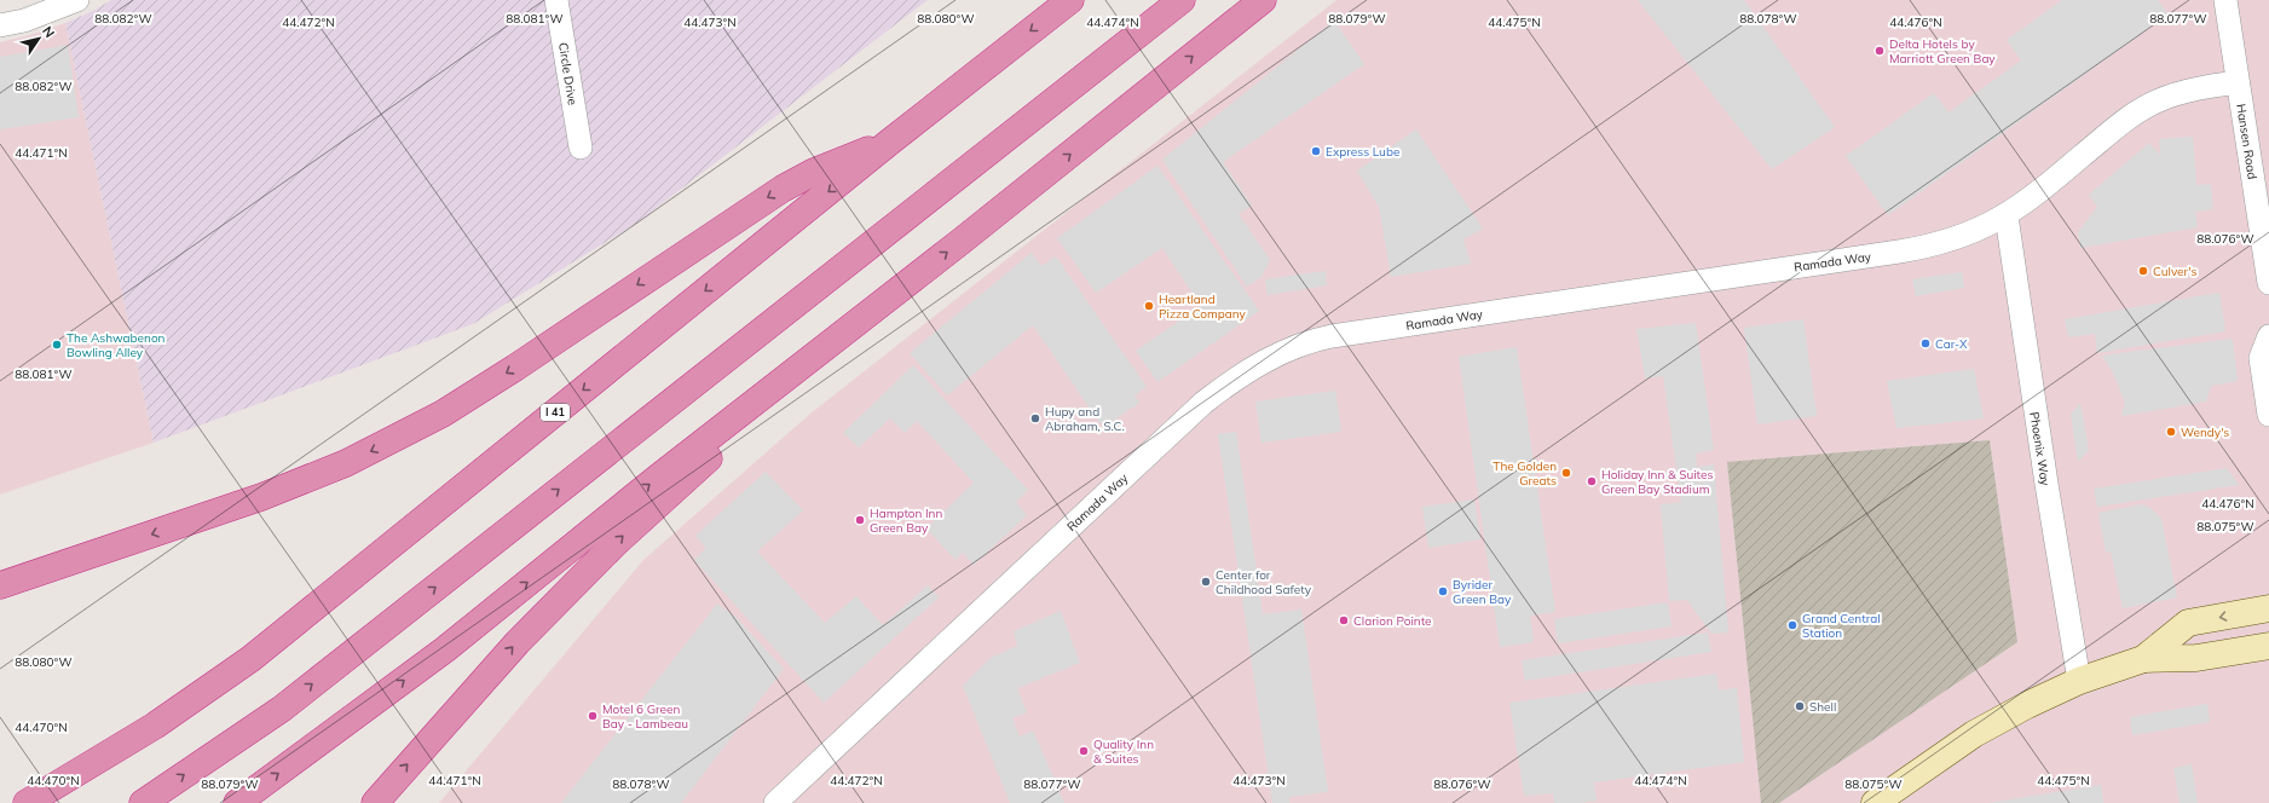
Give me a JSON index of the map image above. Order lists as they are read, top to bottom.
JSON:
{
  "streets": {
    "highway": ["I 41"],
    "street": [
      "Circle Drive",
      "Hansen Road",
      "Ramada Way",
      "Phoenix Way"
    ]
  },
  "crossings": [
    ["Hansen Road", "Ramada Way"],
    ["Ramada Way", "Phoenix Way"]
  ],
  "places": [
    "Delta Hotels by Marriott Green Bay",
    "Express Lube",
    "Culver's",
    "Heartland Pizza Company",
    "Car-X",
    "The Ashwabenon Bowling Alley",
    "Hupy and Abraham, S.C.",
    "Wendy's",
    "The Golden Greats",
    "Holiday Inn & Suites Green Bay Stadium",
    "Hampton Inn Green Bay",
    "Center for Childhood Safety",
    "Byrider Green Bay",
    "Clarion Pointe",
    "Grand Central Station",
    "Shell",
    "Motel 6 Green Bay - Lambeau",
    "Quality Inn & Suites"
  ],
  "north": "top right",
  "coordinates": [
    "88.079°W",
    "88.078°W",
    "88.082°W",
    "88.081°W",
    "88.080°W",
    "88.077°W",
    "44.472°N",
    "44.473°N",
    "44.474°N",
    "44.475°N",
    "44.476°N",
    "44.471°N",
    "88.076°W",
    "88.075°W",
    "44.470°N"
  ]
}
